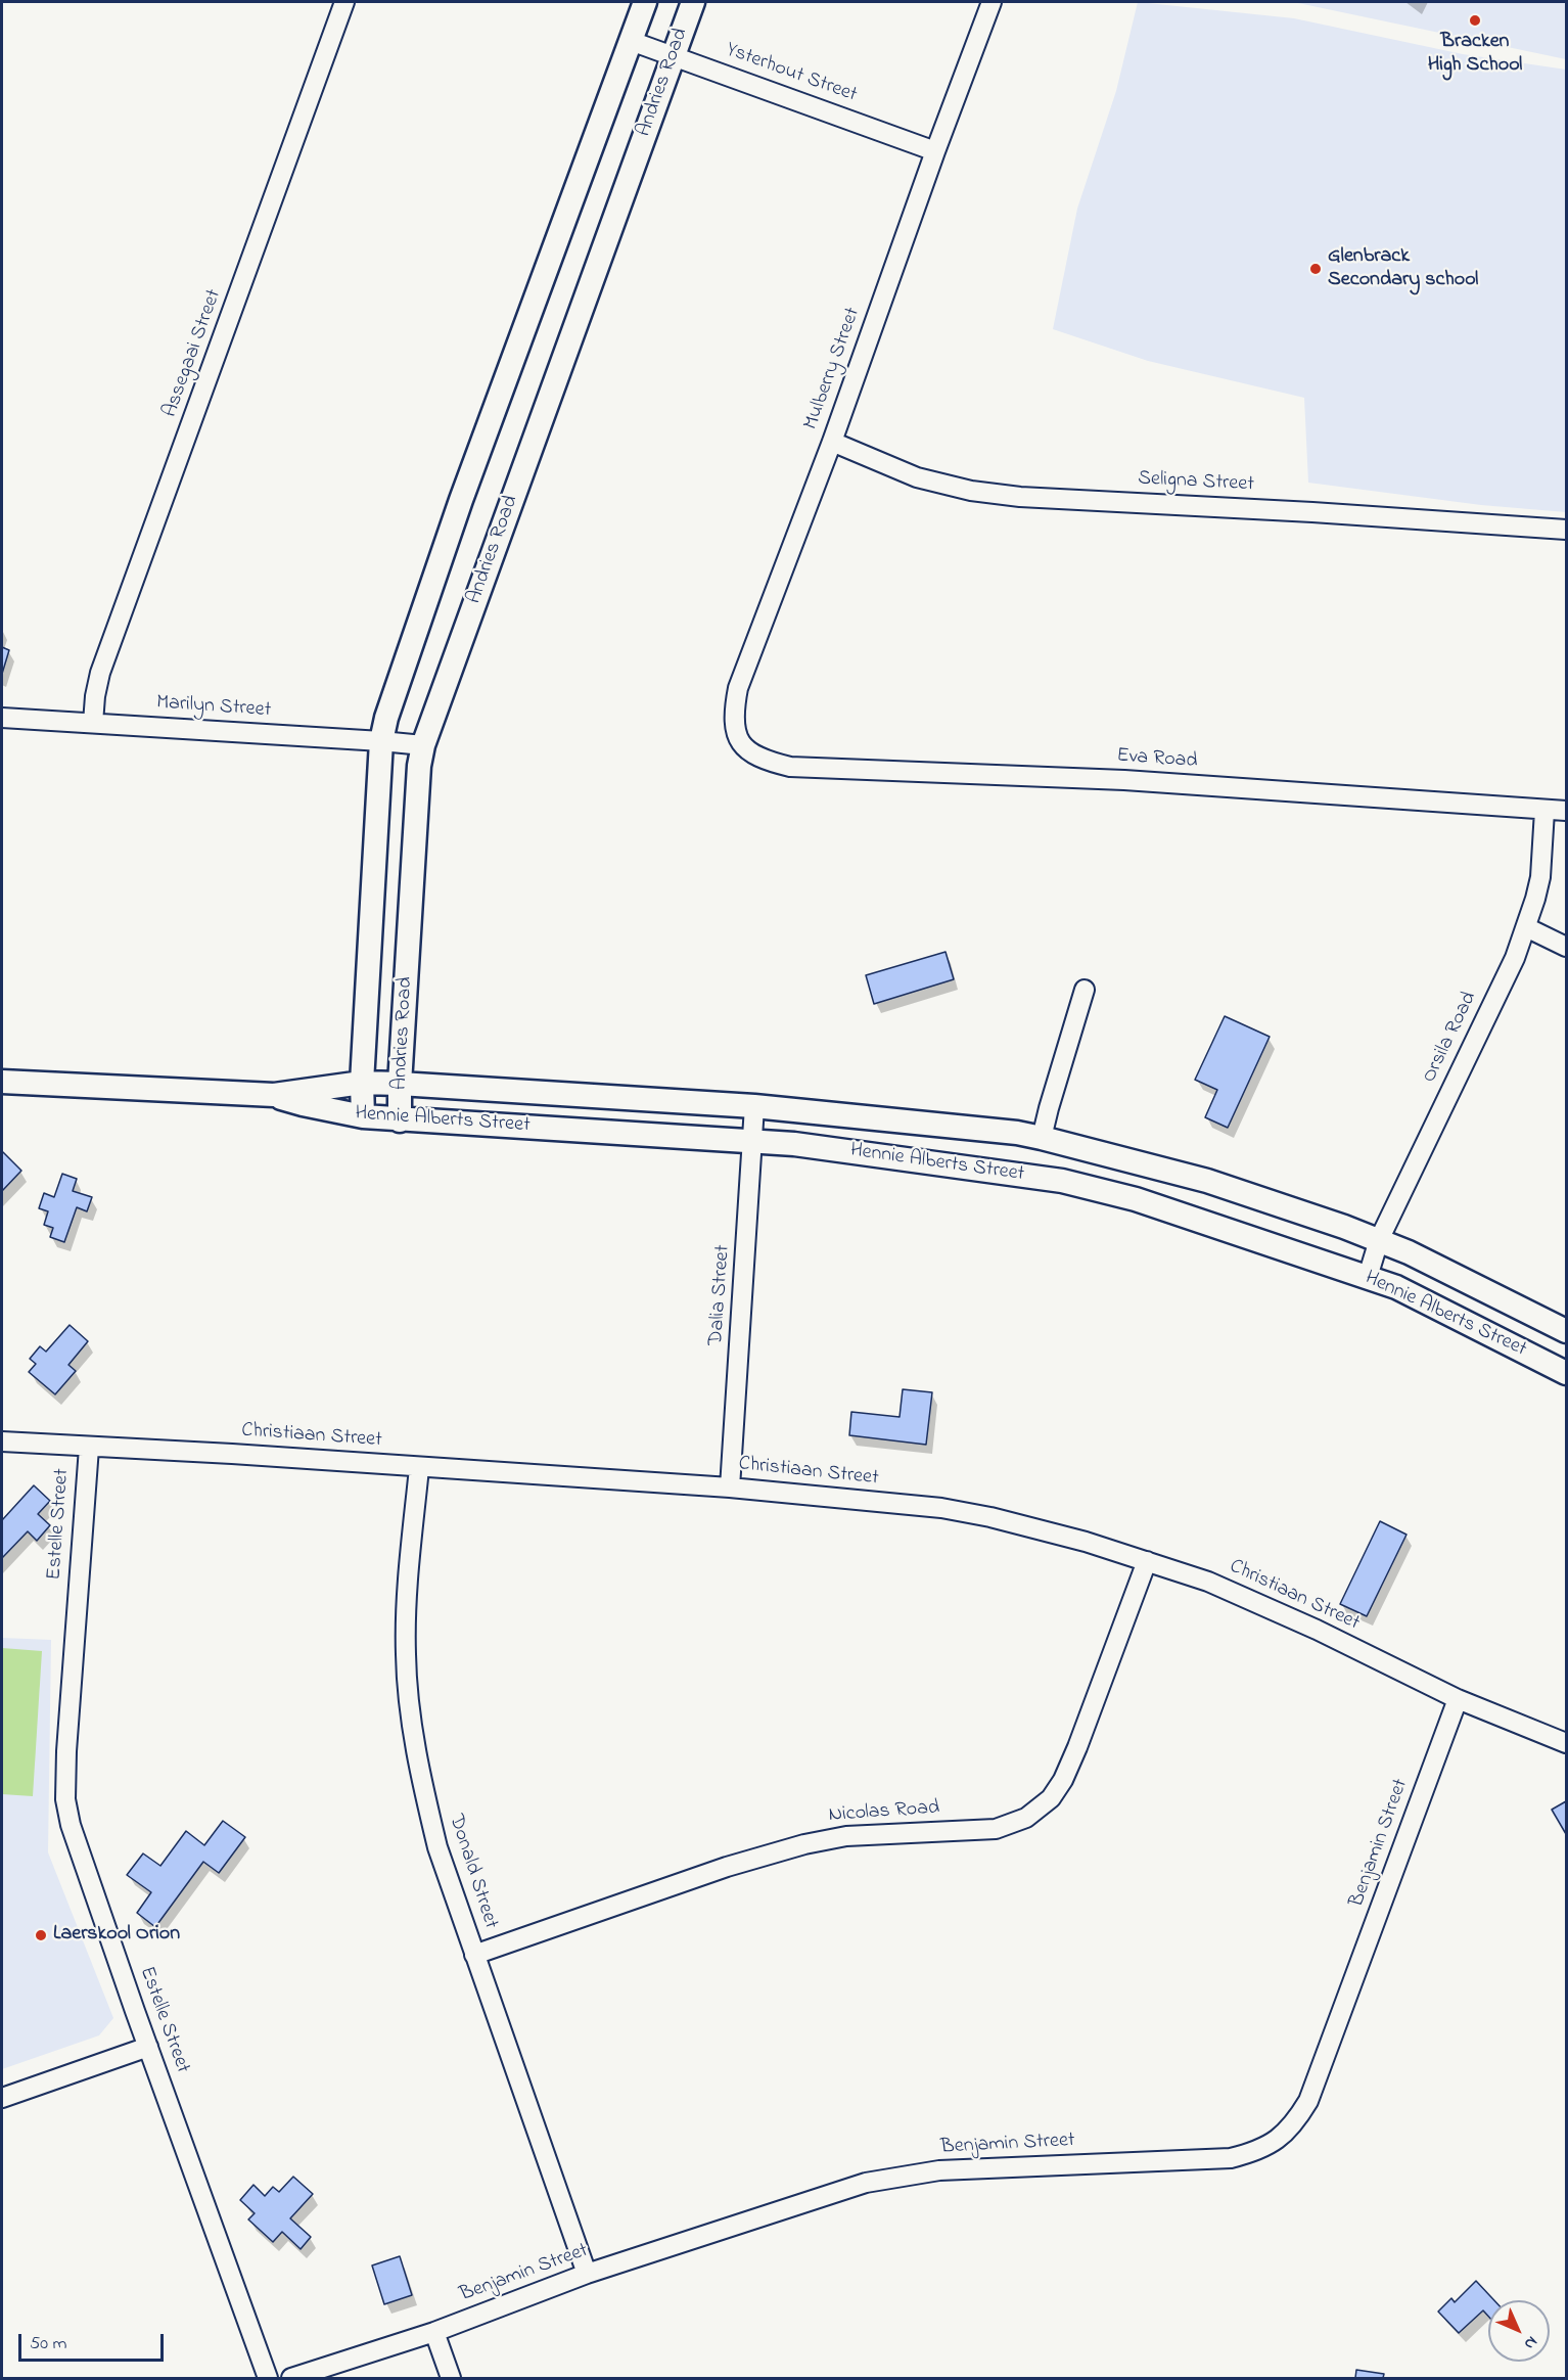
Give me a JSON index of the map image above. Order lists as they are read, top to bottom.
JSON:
{
  "streets": {
    "street": [
      "Ysterhout Street",
      "Andries Road",
      "Assegaai Street",
      "Mulberry Street",
      "Seligna Street",
      "Marilyn Street",
      "Eva Road",
      "Orsila Road",
      "Hennie Alberts Street",
      "Dalia Street",
      "Christiaan Street",
      "Estelle Street",
      "Nicolas Road",
      "Benjamin Street",
      "Donald Street"
    ]
  },
  "crossings": [
    ["Ysterhout Street", "Andries Road"],
    ["Ysterhout Street", "Mulberry Street"],
    ["Andries Road", "Marilyn Street"],
    ["Andries Road", "Hennie Alberts Street"],
    ["Assegaai Street", "Marilyn Street"],
    ["Mulberry Street", "Seligna Street"],
    ["Mulberry Street", "Eva Road"],
    ["Eva Road", "Orsila Road"],
    ["Orsila Road", "Hennie Alberts Street"],
    ["Hennie Alberts Street", "Dalia Street"],
    ["Dalia Street", "Christiaan Street"],
    ["Christiaan Street", "Estelle Street"],
    ["Christiaan Street", "Nicolas Road"],
    ["Christiaan Street", "Benjamin Street"],
    ["Christiaan Street", "Donald Street"],
    ["Nicolas Road", "Donald Street"],
    ["Benjamin Street", "Donald Street"]
  ],
  "places": ["Bracken High School", "Glenbrack Secondary school", "Laerskool Orion"],
  "scale_bar": "50 m",
  "north": "bottom right"
}
